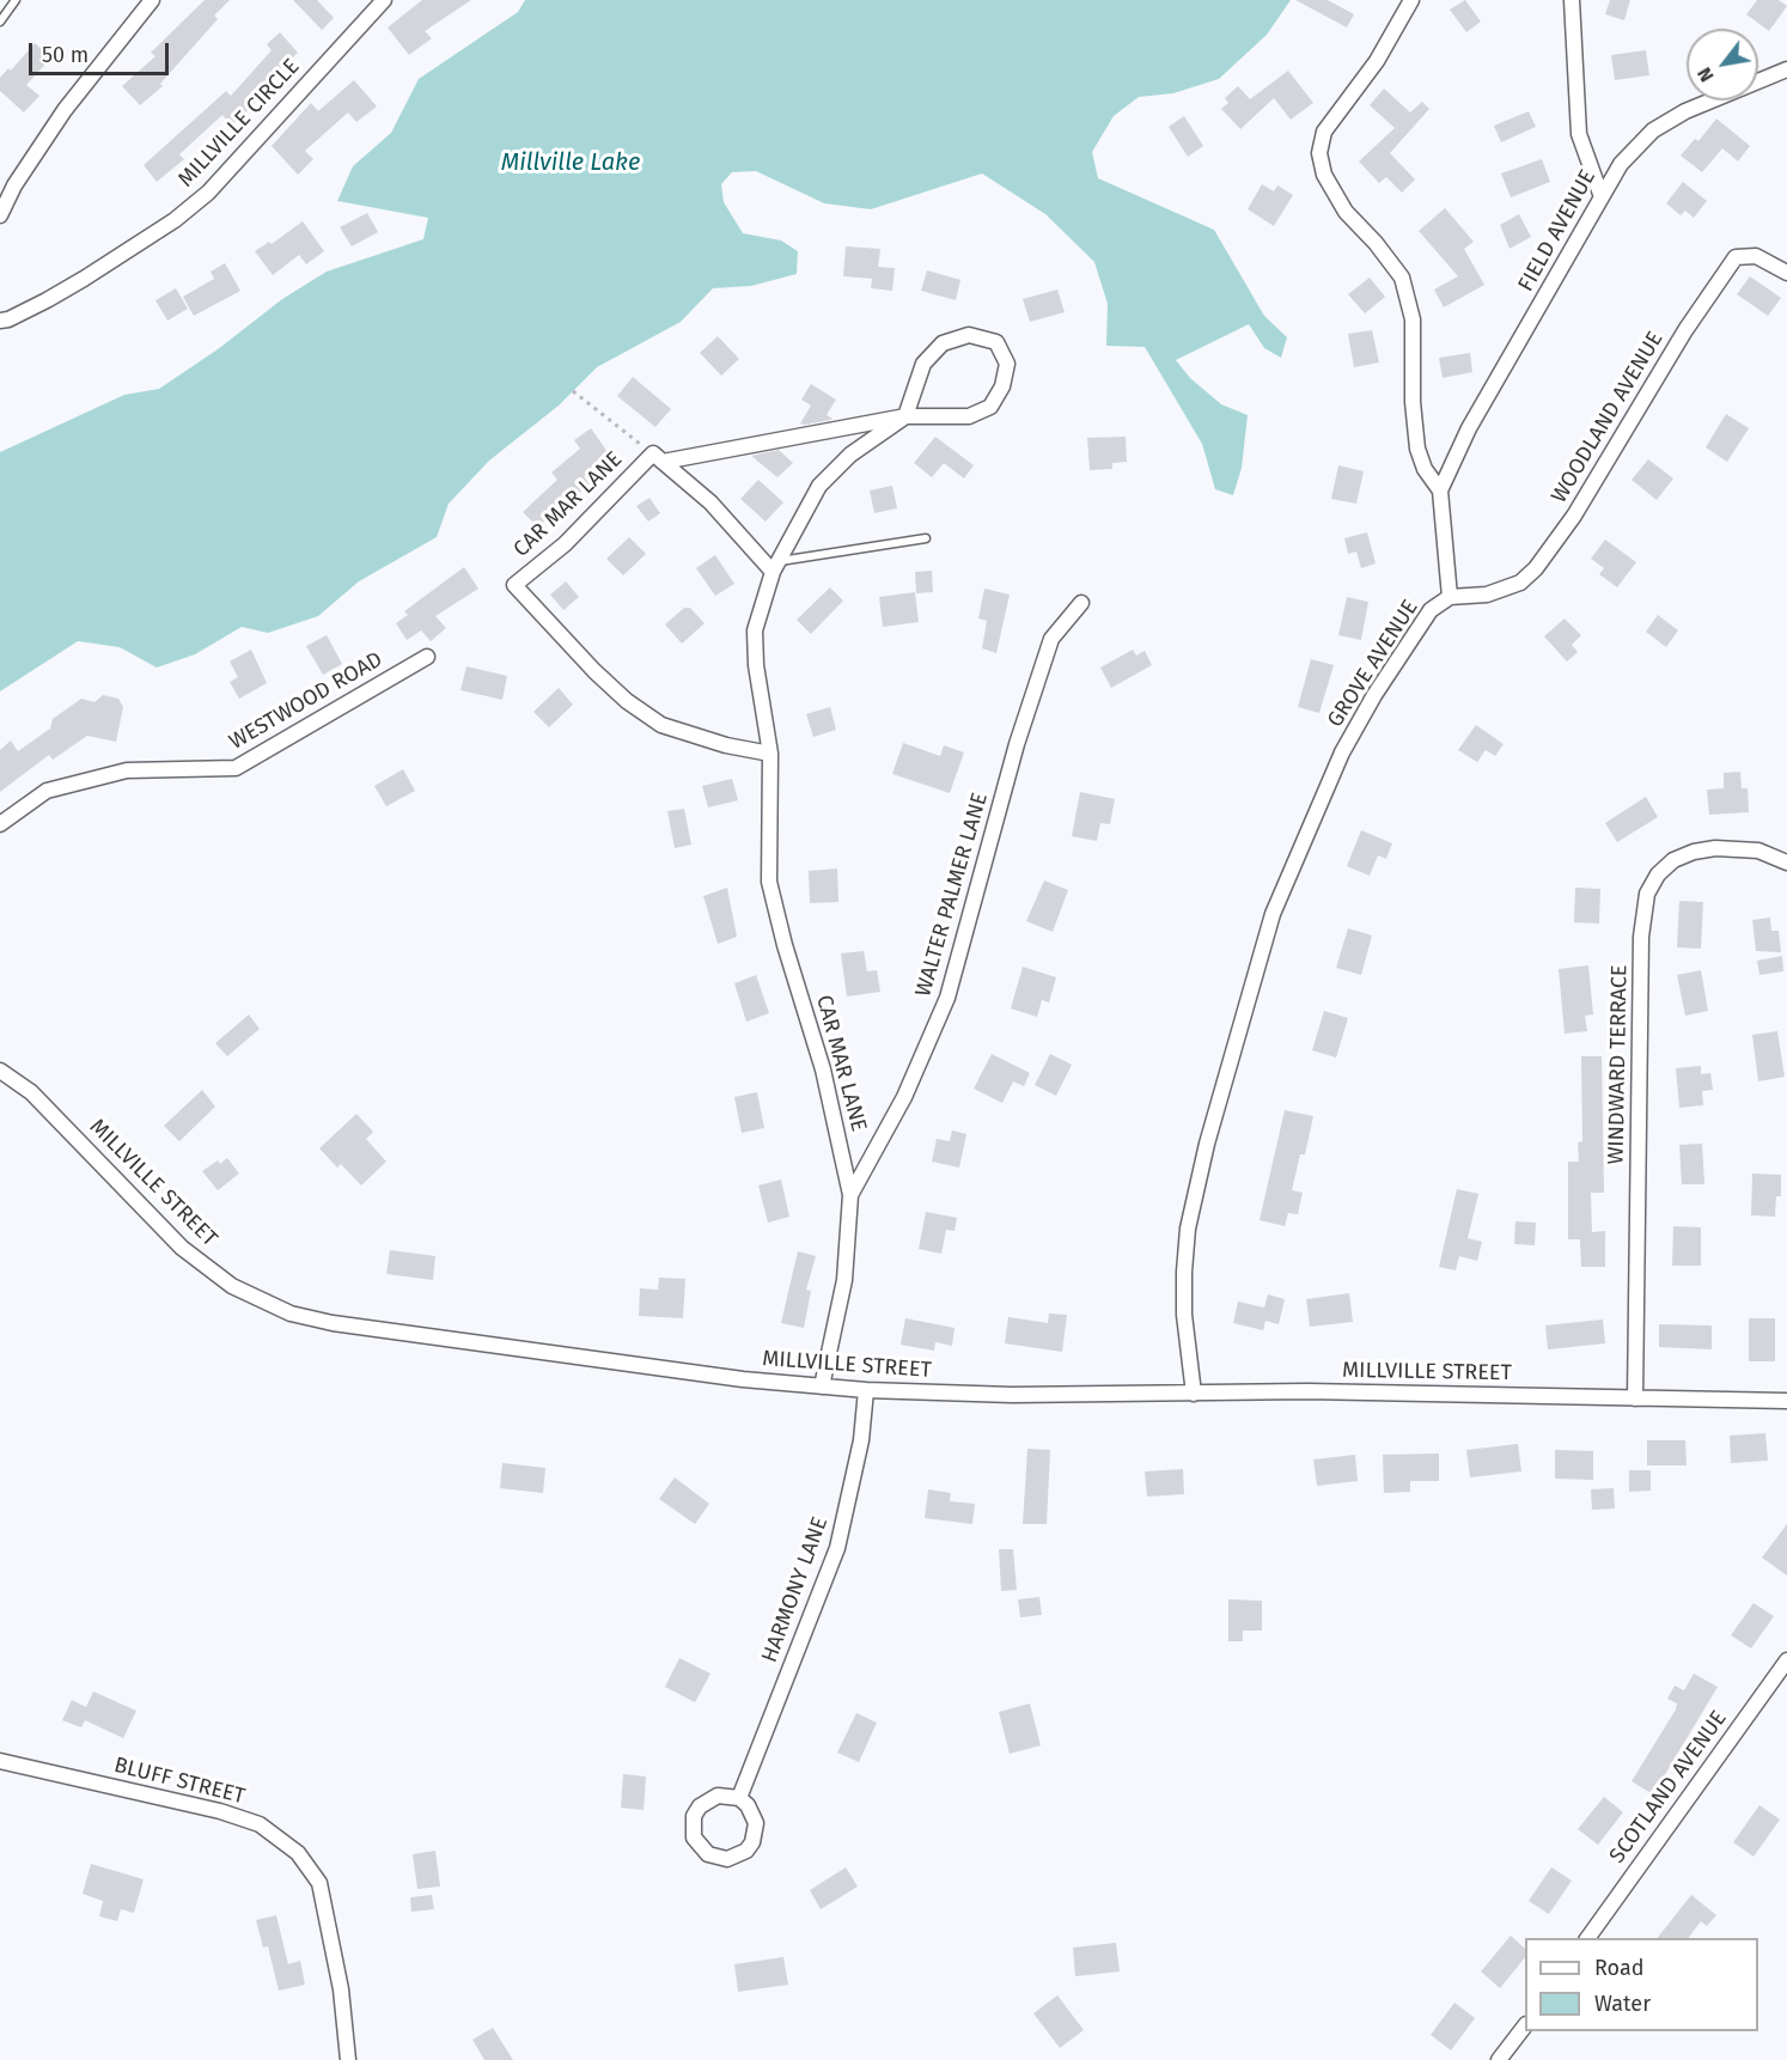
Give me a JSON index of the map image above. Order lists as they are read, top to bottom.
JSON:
{
  "streets": {
    "street": [
      "MILLVILLE CIRCLE",
      "FIELD AVENUE",
      "WOODLAND AVENUE",
      "CAR MAR LANE",
      "GROVE AVENUE",
      "WESTWOOD ROAD",
      "WALTER PALMER LANE",
      "WINDWARD TERRACE",
      "MILLVILLE STREET",
      "HARMONY LANE",
      "BLUFF STREET",
      "SCOTLAND AVENUE"
    ]
  },
  "crossings": [
    ["FIELD AVENUE", "GROVE AVENUE"],
    ["WOODLAND AVENUE", "GROVE AVENUE"],
    ["CAR MAR LANE", "WALTER PALMER LANE"],
    ["CAR MAR LANE", "MILLVILLE STREET"],
    ["GROVE AVENUE", "MILLVILLE STREET"],
    ["WINDWARD TERRACE", "MILLVILLE STREET"],
    ["MILLVILLE STREET", "HARMONY LANE"]
  ],
  "water": ["Millville Lake"],
  "legend": ["Road", "Water"],
  "scale_bar": "50 m",
  "north": "bottom left"
}
